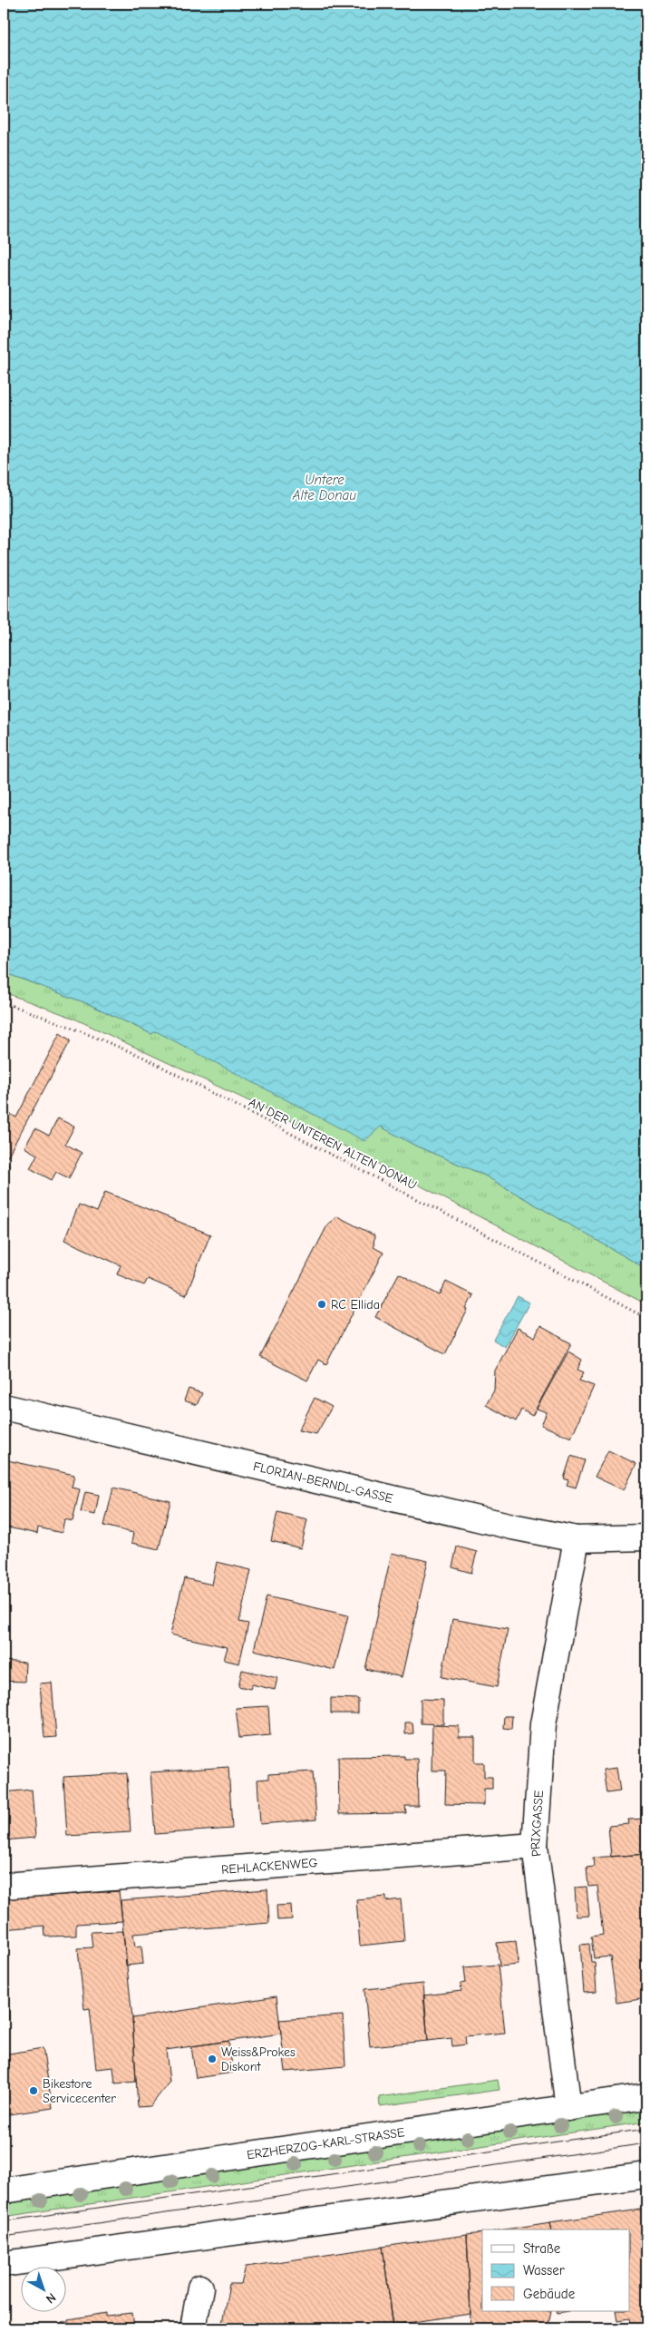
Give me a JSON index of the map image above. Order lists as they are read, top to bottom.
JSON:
{
  "streets": {
    "street": [
      "FLORIAN-BERNDL-GASSE",
      "PRIXGASSE",
      "REHLACKENWEG",
      "ERZHERZOG-KARL-STRASSE"
    ],
    "path": ["AN DER UNTEREN ALTEN DONAU"]
  },
  "crossings": [
    ["FLORIAN-BERNDL-GASSE", "PRIXGASSE"],
    ["PRIXGASSE", "REHLACKENWEG"],
    ["PRIXGASSE", "ERZHERZOG-KARL-STRASSE"]
  ],
  "water": ["Untere Alte Donau"],
  "places": ["RC Ellida", "Weiss&Prokes Diskont", "Bikestore Servicecenter"],
  "legend": ["Straße", "Wasser", "Gebäude"],
  "north": "bottom right"
}
